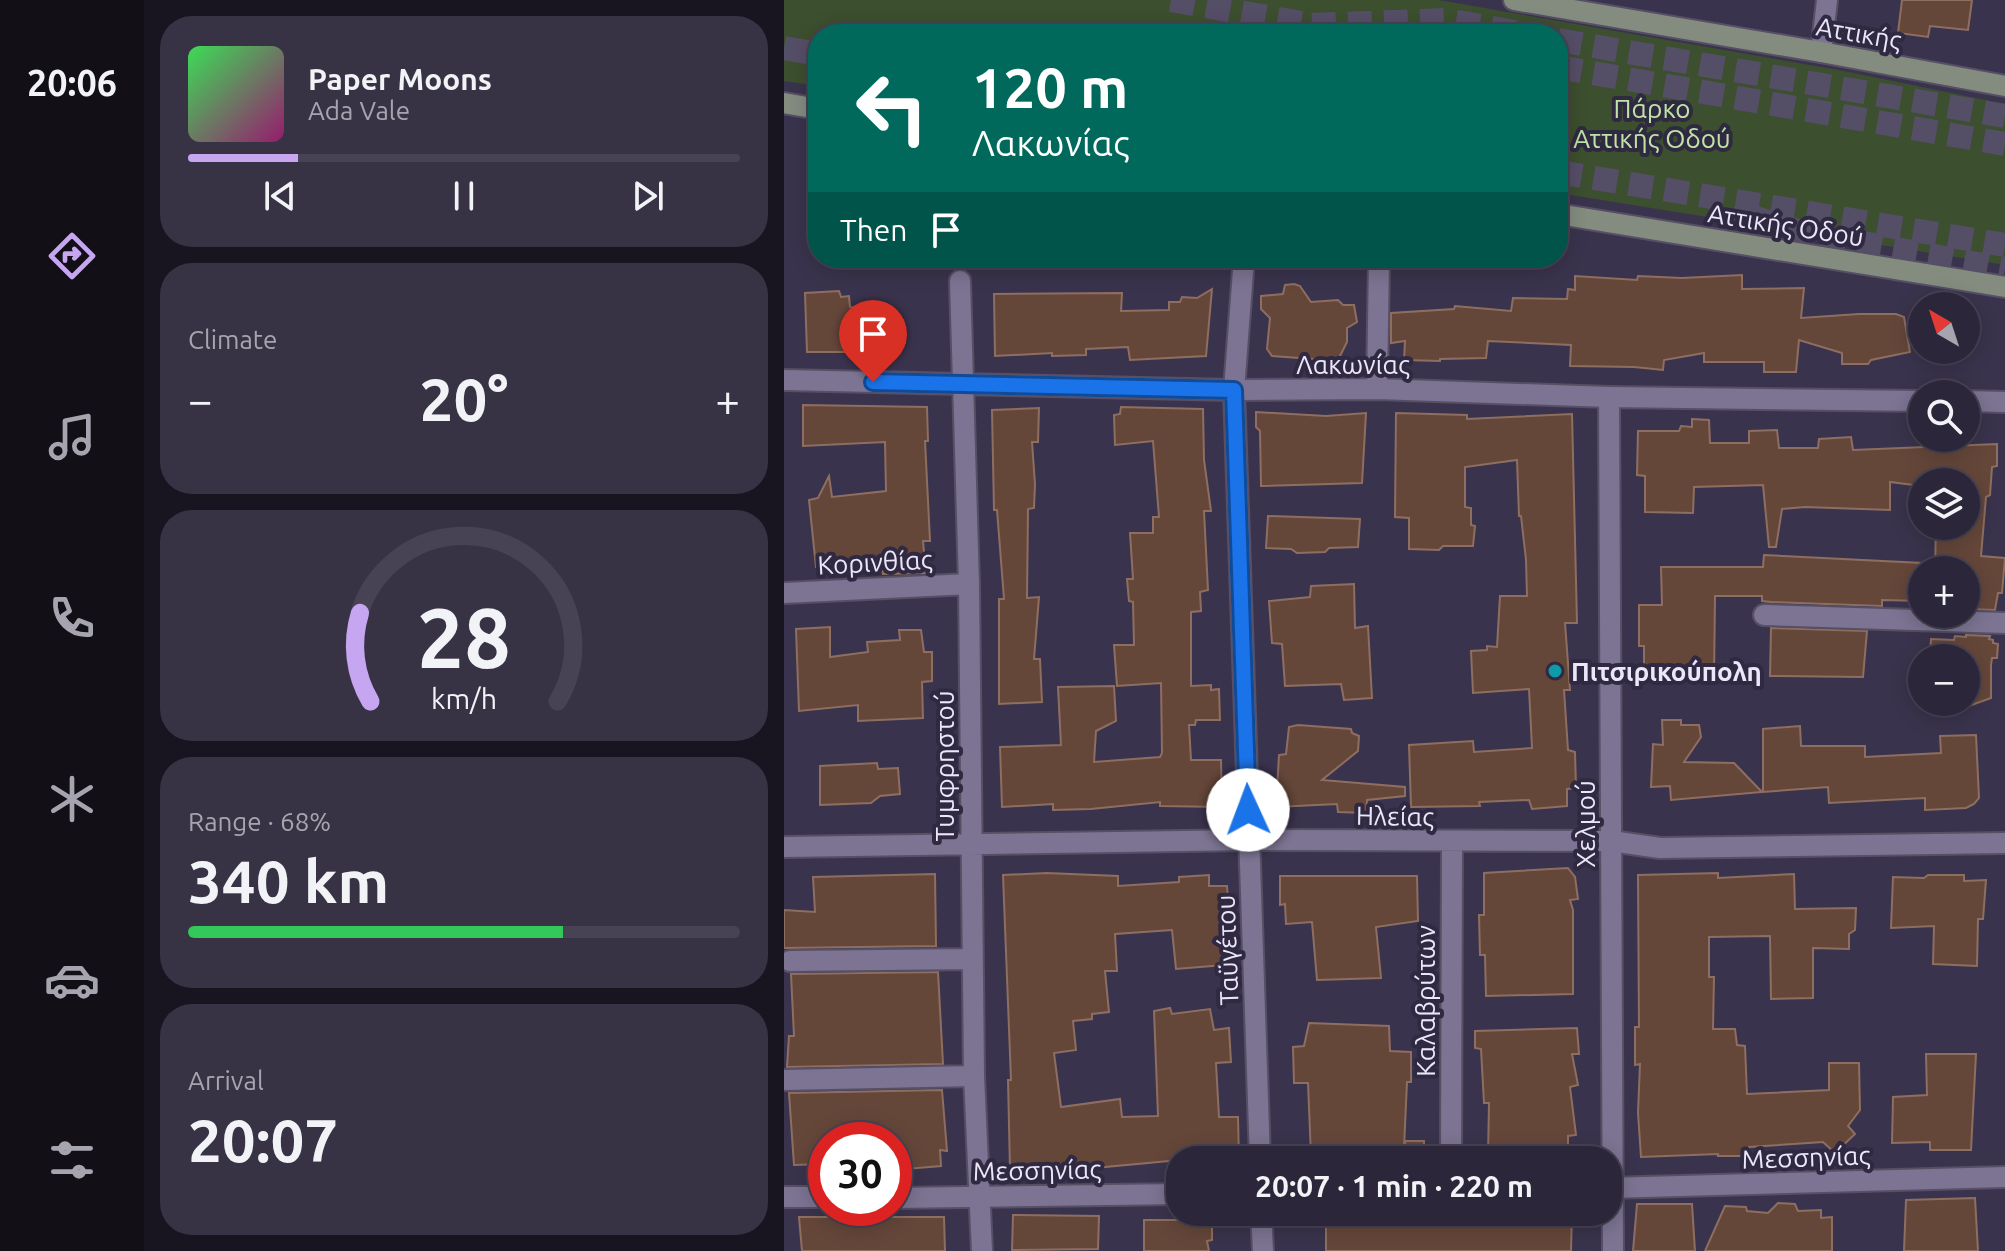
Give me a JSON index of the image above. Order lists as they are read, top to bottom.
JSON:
{
  "streets": {
    "main road": ["Αττικής", "Αττικής Οδού"],
    "street": [
      "Λακωνίας",
      "Κορινθίας",
      "Τυμφρηστού",
      "Ηλείας",
      "Χελμού",
      "Ταϋγέτου",
      "Καλαβρύτων",
      "Μεσσηνίας"
    ]
  },
  "crossings": [
    ["Λακωνίας", "Τυμφρηστού"],
    ["Λακωνίας", "Χελμού"],
    ["Λακωνίας", "Ταϋγέτου"],
    ["Κορινθίας", "Τυμφρηστού"],
    ["Τυμφρηστού", "Ηλείας"],
    ["Τυμφρηστού", "Μεσσηνίας"],
    ["Ηλείας", "Χελμού"],
    ["Ηλείας", "Ταϋγέτου"],
    ["Ηλείας", "Καλαβρύτων"]
  ],
  "parks": ["Πάρκο Αττικής Οδού"],
  "places": ["Πιτσιρικούπολη"],
  "north": "top left",
  "page": {
    "tabs": "20:06",
    "turn": ["120 m", "Λακωνίας"],
    "song": ["Paper Moons", "Ada Vale"],
    "then": "Then",
    "tile": [
      "Climate",
      ["Range · 68%", "340 km"],
      ["Arrival", "20:07"]
    ],
    "map_buttons": ["+", "−"],
    "heat": ["−", "20°", "+"],
    "limit": "30",
    "trip": "20:07 · 1 min · 220 m",
    "gauge": ["28", "km/h"]
  }
}
